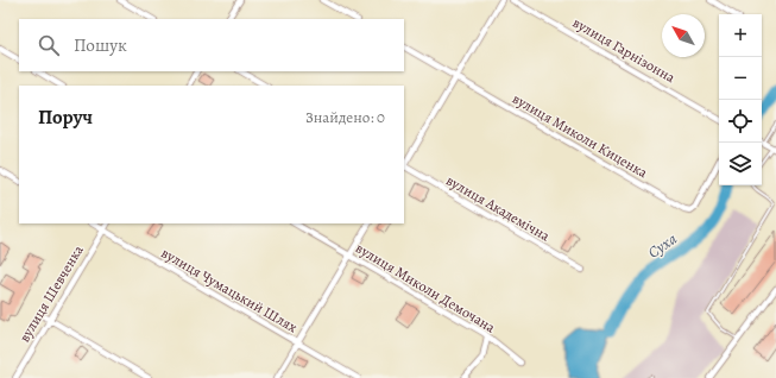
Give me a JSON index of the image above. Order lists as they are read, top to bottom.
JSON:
{
  "streets": {
    "street": [
      "вулиця Гарнізонна",
      "вулиця Миколи Киценка",
      "вулиця Академічна",
      "вулиця Миколи Демочана",
      "вулиця Чумацький Шлях",
      "вулиця Шевченка"
    ]
  },
  "crossings": [
    ["вулиця Чумацький Шлях", "вулиця Шевченка"]
  ],
  "water": ["Суха"],
  "north": "top left",
  "page": {
    "map_buttons": ["+", "−"],
    "search": "Пошук",
    "heading": ["Поруч", "Знайдено: 0"]
  }
}
